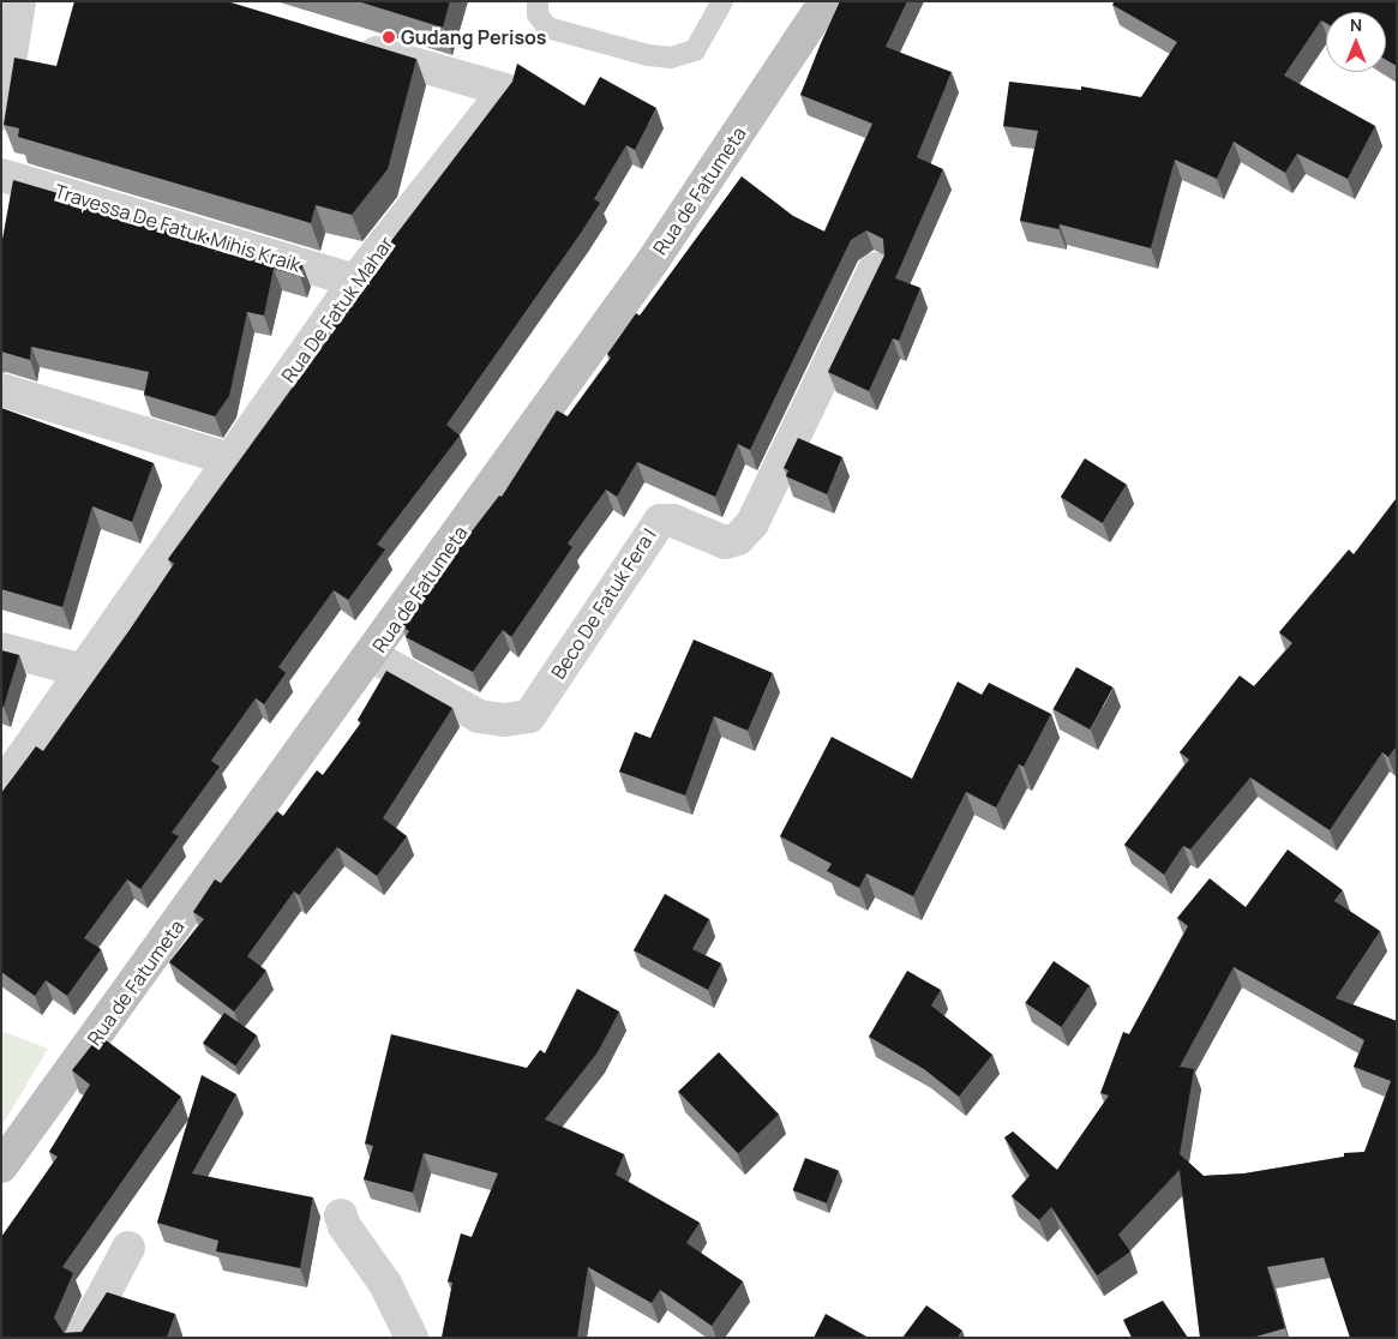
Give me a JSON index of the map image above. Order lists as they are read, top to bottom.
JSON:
{
  "streets": {
    "street": [
      "Rua de Fatumeta",
      "Travessa De Fatuk Mihis Kraik",
      "Rua De Fatuk Mahar",
      "Beco De Fatuk Fera I"
    ]
  },
  "crossings": [
    ["Rua de Fatumeta", "Beco De Fatuk Fera I"],
    ["Travessa De Fatuk Mihis Kraik", "Rua De Fatuk Mahar"]
  ],
  "places": ["Gudang Perisos"],
  "north": "top"
}
